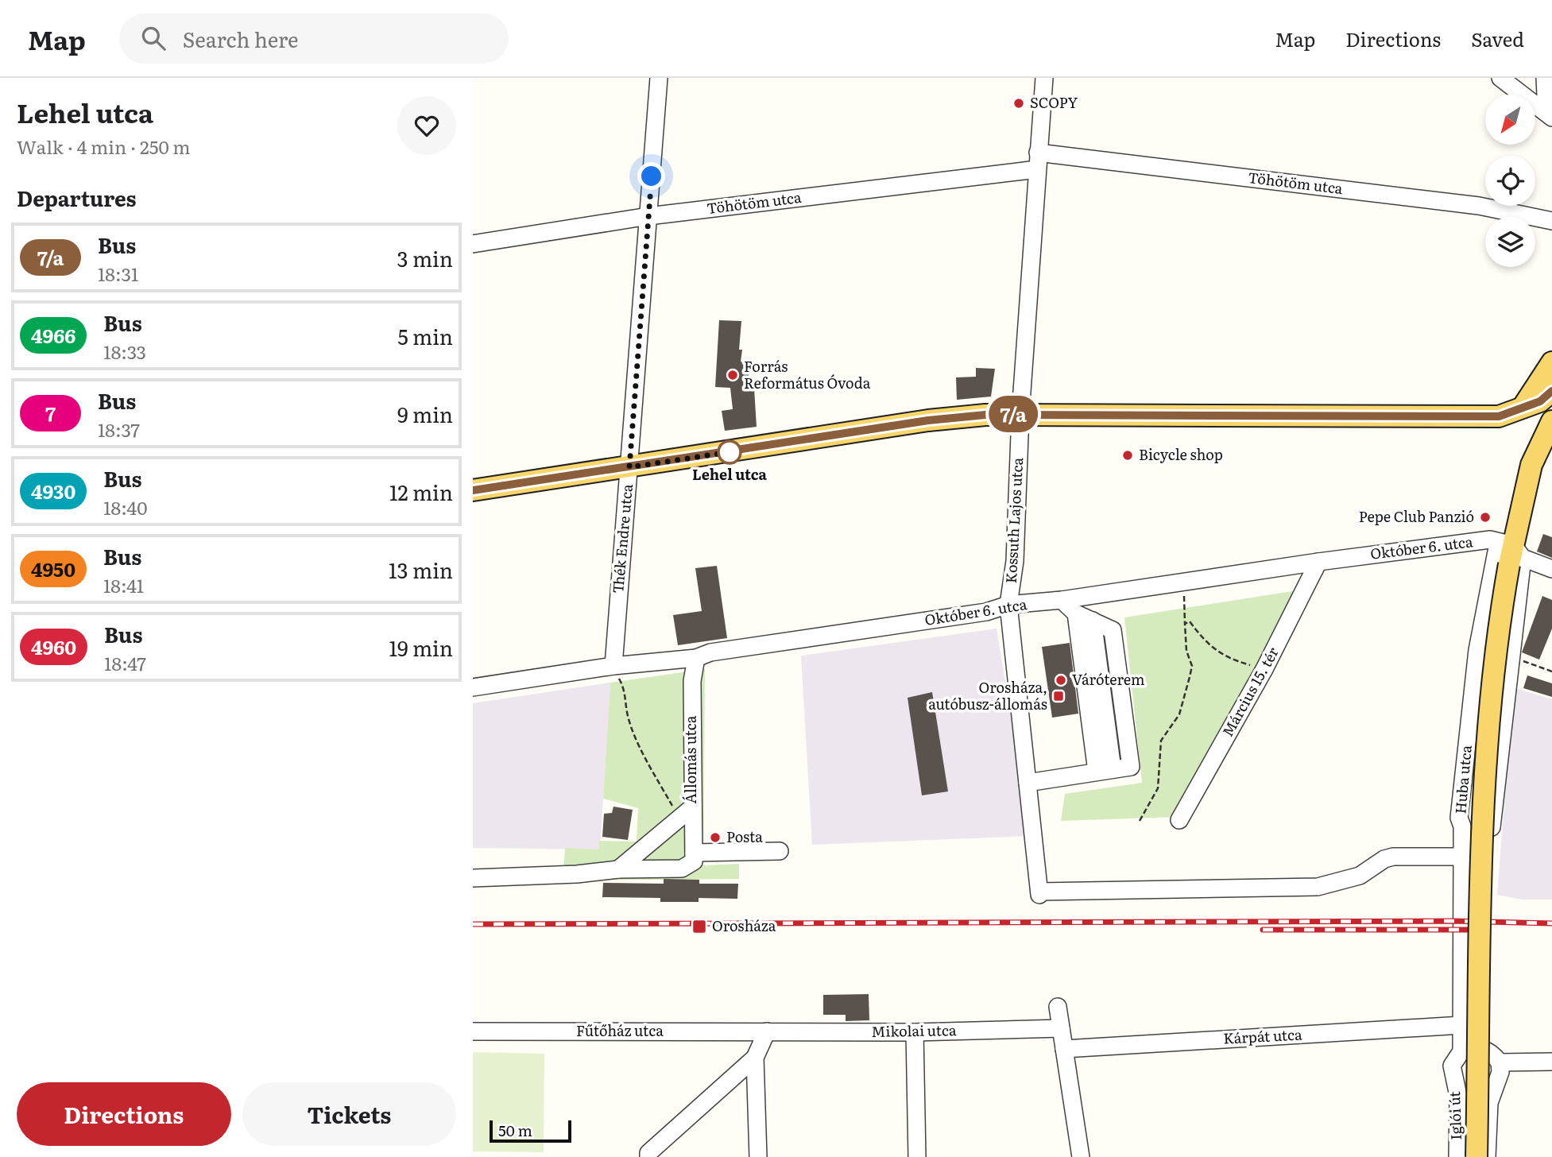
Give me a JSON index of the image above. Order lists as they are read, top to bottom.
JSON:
{
  "streets": {
    "main road": ["Huba utca"],
    "street": [
      "Töhötöm utca",
      "Kossuth Lajos utca",
      "Thék Endre utca",
      "Október 6. utca",
      "Március 15. tér",
      "Állomás utca",
      "Fűtőház utca",
      "Mikolai utca",
      "Kárpát utca",
      "Iglói út"
    ]
  },
  "crossings": [
    ["Töhötöm utca", "Kossuth Lajos utca"],
    ["Töhötöm utca", "Thék Endre utca"],
    ["Kossuth Lajos utca", "Október 6. utca"],
    ["Kossuth Lajos utca", "Huba utca"],
    ["Thék Endre utca", "Október 6. utca"],
    ["Október 6. utca", "Március 15. tér"],
    ["Október 6. utca", "Állomás utca"],
    ["Október 6. utca", "Huba utca"],
    ["Huba utca", "Kárpát utca"],
    ["Huba utca", "Iglói út"],
    ["Fűtőház utca", "Mikolai utca"]
  ],
  "places": {
    "other": [
      "SCOPY",
      "Forrás Református Óvoda",
      "Lehel utca",
      "Bicycle shop",
      "Pepe Club Panzió",
      "Váróterem",
      "Posta"
    ],
    "transit": ["Orosháza, autóbusz-állomás", "Orosháza"]
  },
  "lines": ["bus line 7/a"],
  "scale_bar": "50 m",
  "north": "bottom left",
  "page": {
    "header": "Map",
    "search": "Search here",
    "nav": ["Map", "Directions", "Saved"],
    "heading": [
      ["Lehel utca", "Walk · 4 min · 250 m"],
      "Departures"
    ],
    "on_map": "7/a",
    "list": [
      {
        "mark": "7/a",
        "name": "Bus",
        "note": "18:31",
        "value": "3 min"
      },
      {
        "mark": "4966",
        "name": "Bus",
        "note": "18:33",
        "value": "5 min"
      },
      {
        "mark": "7",
        "name": "Bus",
        "note": "18:37",
        "value": "9 min"
      },
      {
        "mark": "4930",
        "name": "Bus",
        "note": "18:40",
        "value": "12 min"
      },
      {
        "mark": "4950",
        "name": "Bus",
        "note": "18:41",
        "value": "13 min"
      },
      {
        "mark": "4960",
        "name": "Bus",
        "note": "18:47",
        "value": "19 min"
      }
    ],
    "buttons": ["Directions", "Tickets"],
    "scale": "50 m"
  }
}
